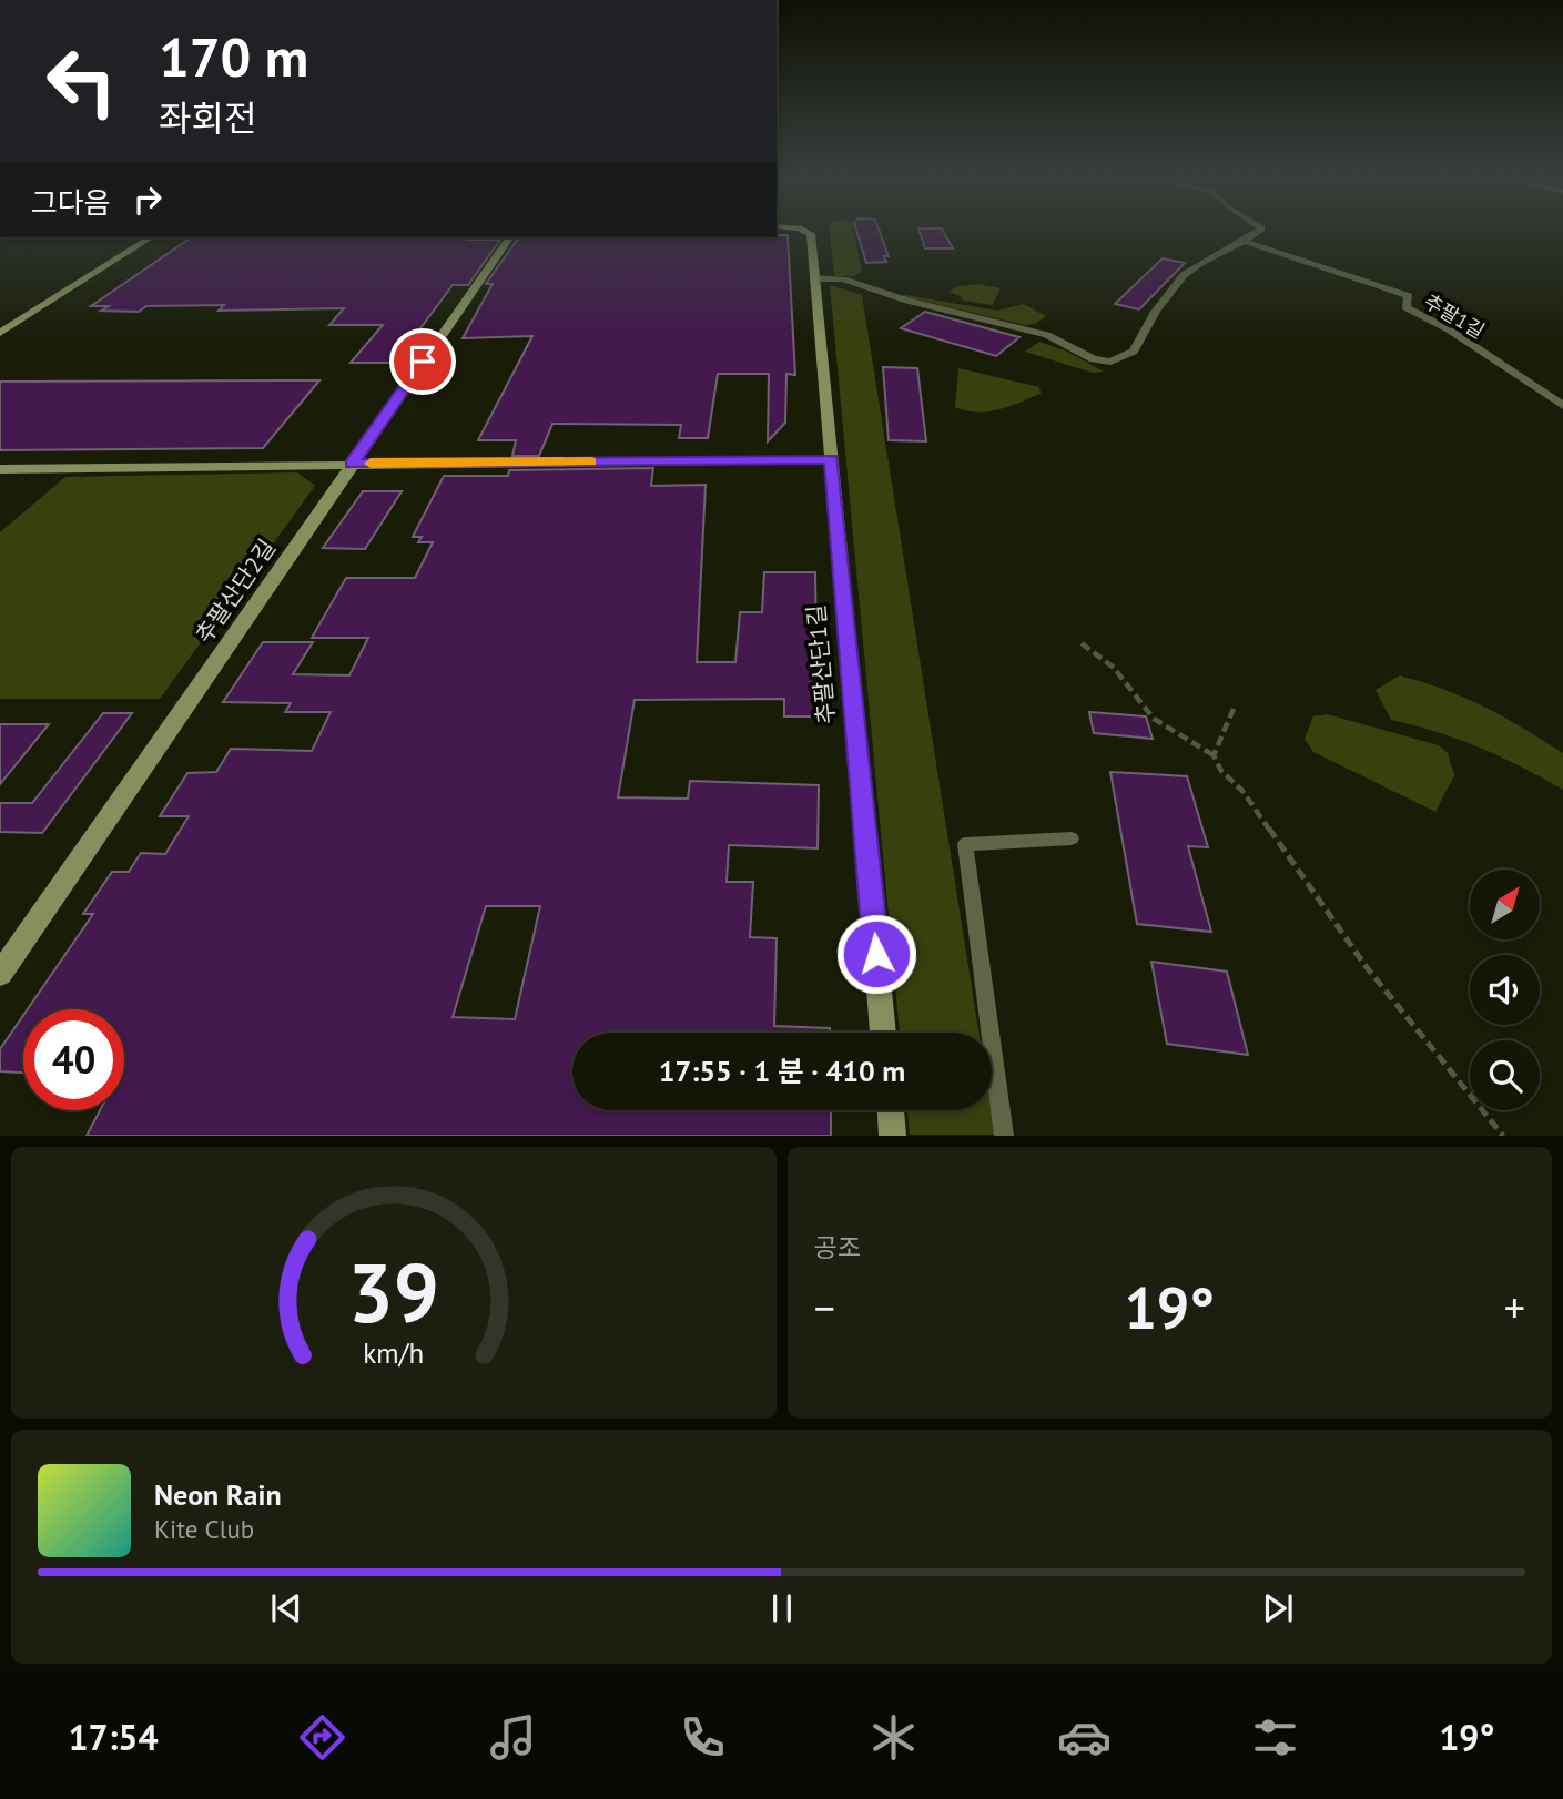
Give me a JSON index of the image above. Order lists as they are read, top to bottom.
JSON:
{
  "streets": {
    "street": ["추팔1길", "추팔산단2길", "추팔산단1길"]
  },
  "north": "top right",
  "page": {
    "turn": ["170 m", "좌회전"],
    "then": "그다음",
    "limit": "40",
    "trip": "17:55 · 1 분 · 410 m",
    "tile": "공조",
    "heat": ["−", "19°", "+"],
    "song": ["Neon Rain", "Kite Club"],
    "tabs": ["17:54", "19°"],
    "gauge": ["39", "km/h"]
  }
}
